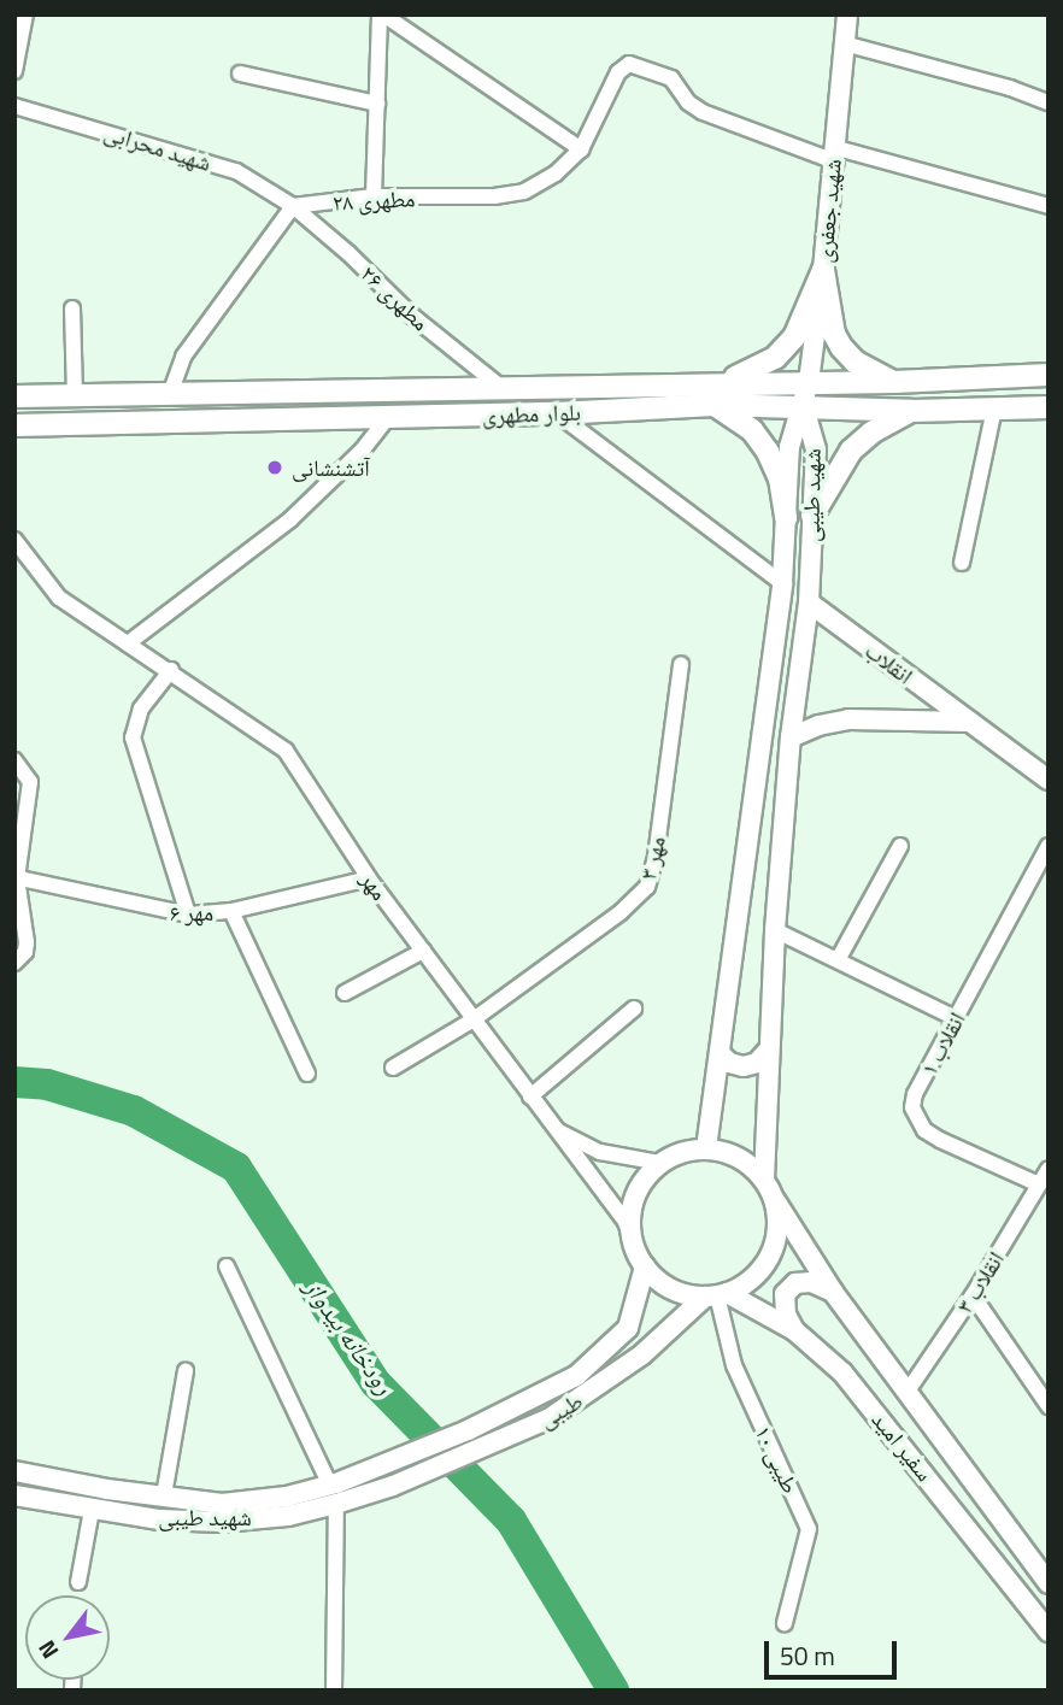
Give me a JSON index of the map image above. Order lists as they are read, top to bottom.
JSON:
{
  "streets": {
    "main road": ["بلوار مطهری"],
    "street": [
      "شهید محرابی",
      "مطهری ۲۸",
      "شهید جعفری",
      "مطهری ۲۶",
      "شهید طیبی",
      "انقلاب",
      "مهر ۳",
      "مهر",
      "مهر ۶",
      "انقلاب ۱",
      "انقلاب ۳",
      "طیبی",
      "سفیر امید",
      "طیبی ۱۰"
    ]
  },
  "crossings": [
    ["شهید محرابی", "مطهری ۲۸"],
    ["شهید محرابی", "مطهری ۲۶"],
    ["مطهری ۲۸", "شهید جعفری"],
    ["مطهری ۲۸", "مطهری ۲۶"],
    ["شهید جعفری", "بلوار مطهری"],
    ["شهید جعفری", "شهید طیبی"],
    ["مطهری ۲۶", "بلوار مطهری"],
    ["بلوار مطهری", "شهید طیبی"],
    ["شهید طیبی", "انقلاب"],
    ["شهید طیبی", "مهر"],
    ["شهید طیبی", "طیبی"],
    ["شهید طیبی", "سفیر امید"],
    ["شهید طیبی", "طیبی ۱۰"],
    ["مهر ۳", "مهر"],
    ["مهر", "مهر ۶"],
    ["مهر", "طیبی"],
    ["مهر", "سفیر امید"],
    ["مهر", "طیبی ۱۰"],
    ["انقلاب ۱", "انقلاب ۳"],
    ["انقلاب ۳", "سفیر امید"],
    ["طیبی", "سفیر امید"],
    ["طیبی", "طیبی ۱۰"],
    ["سفیر امید", "طیبی ۱۰"]
  ],
  "water": ["رودخانه بیدواز"],
  "places": ["آتشنشانی"],
  "scale_bar": "50 m",
  "north": "bottom left"
}
